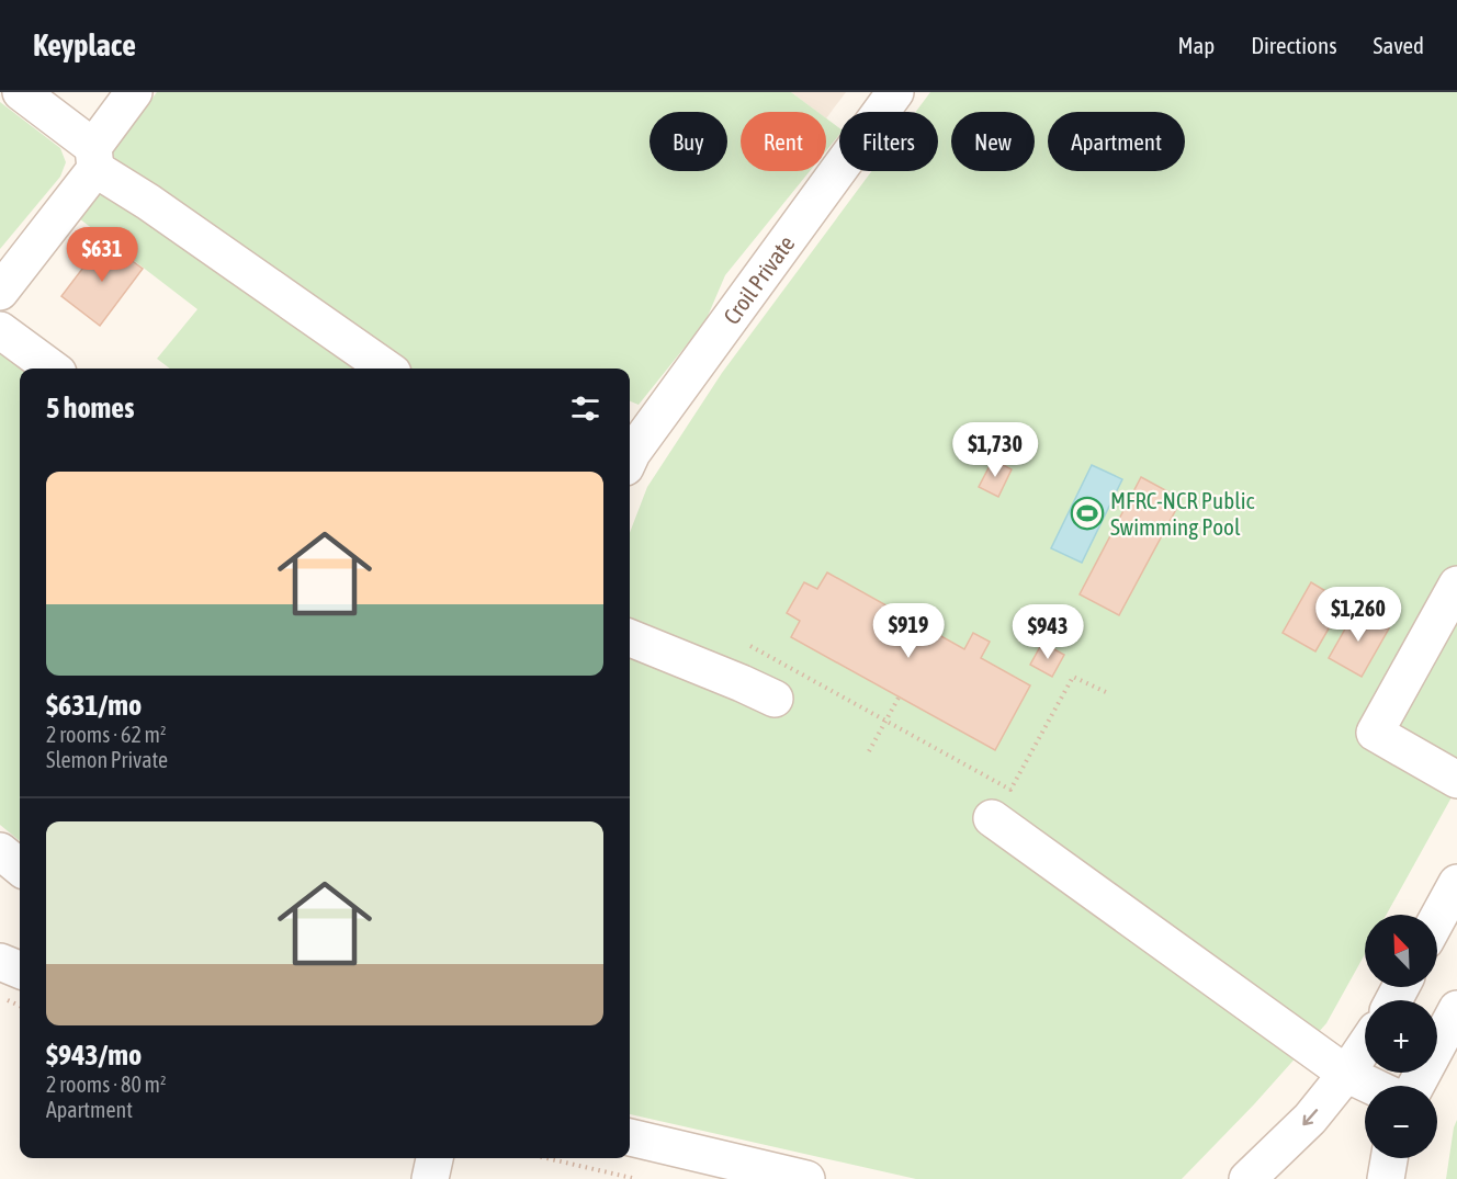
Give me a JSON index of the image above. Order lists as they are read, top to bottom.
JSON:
{
  "streets": {
    "street": ["Croil Private"]
  },
  "places": {
    "sports": ["MFRC-NCR Public Swimming Pool"]
  },
  "north": "top left",
  "page": {
    "header": "Keyplace",
    "nav": ["Map", "Directions", "Saved"],
    "chip": [
      "Buy",
      "Rent",
      "Filters",
      "New",
      "Apartment"
    ],
    "price": [
      "$631",
      "$1,730",
      "$1,260",
      "$919",
      "$943"
    ],
    "heading": "5 homes",
    "list": [
      {
        "name": "$631/mo",
        "note": "2 rooms · 62 m² · Slemon Private"
      },
      {
        "name": "$943/mo",
        "note": "2 rooms · 80 m² · Apartment"
      }
    ],
    "map_buttons": ["+", "−"]
  }
}
